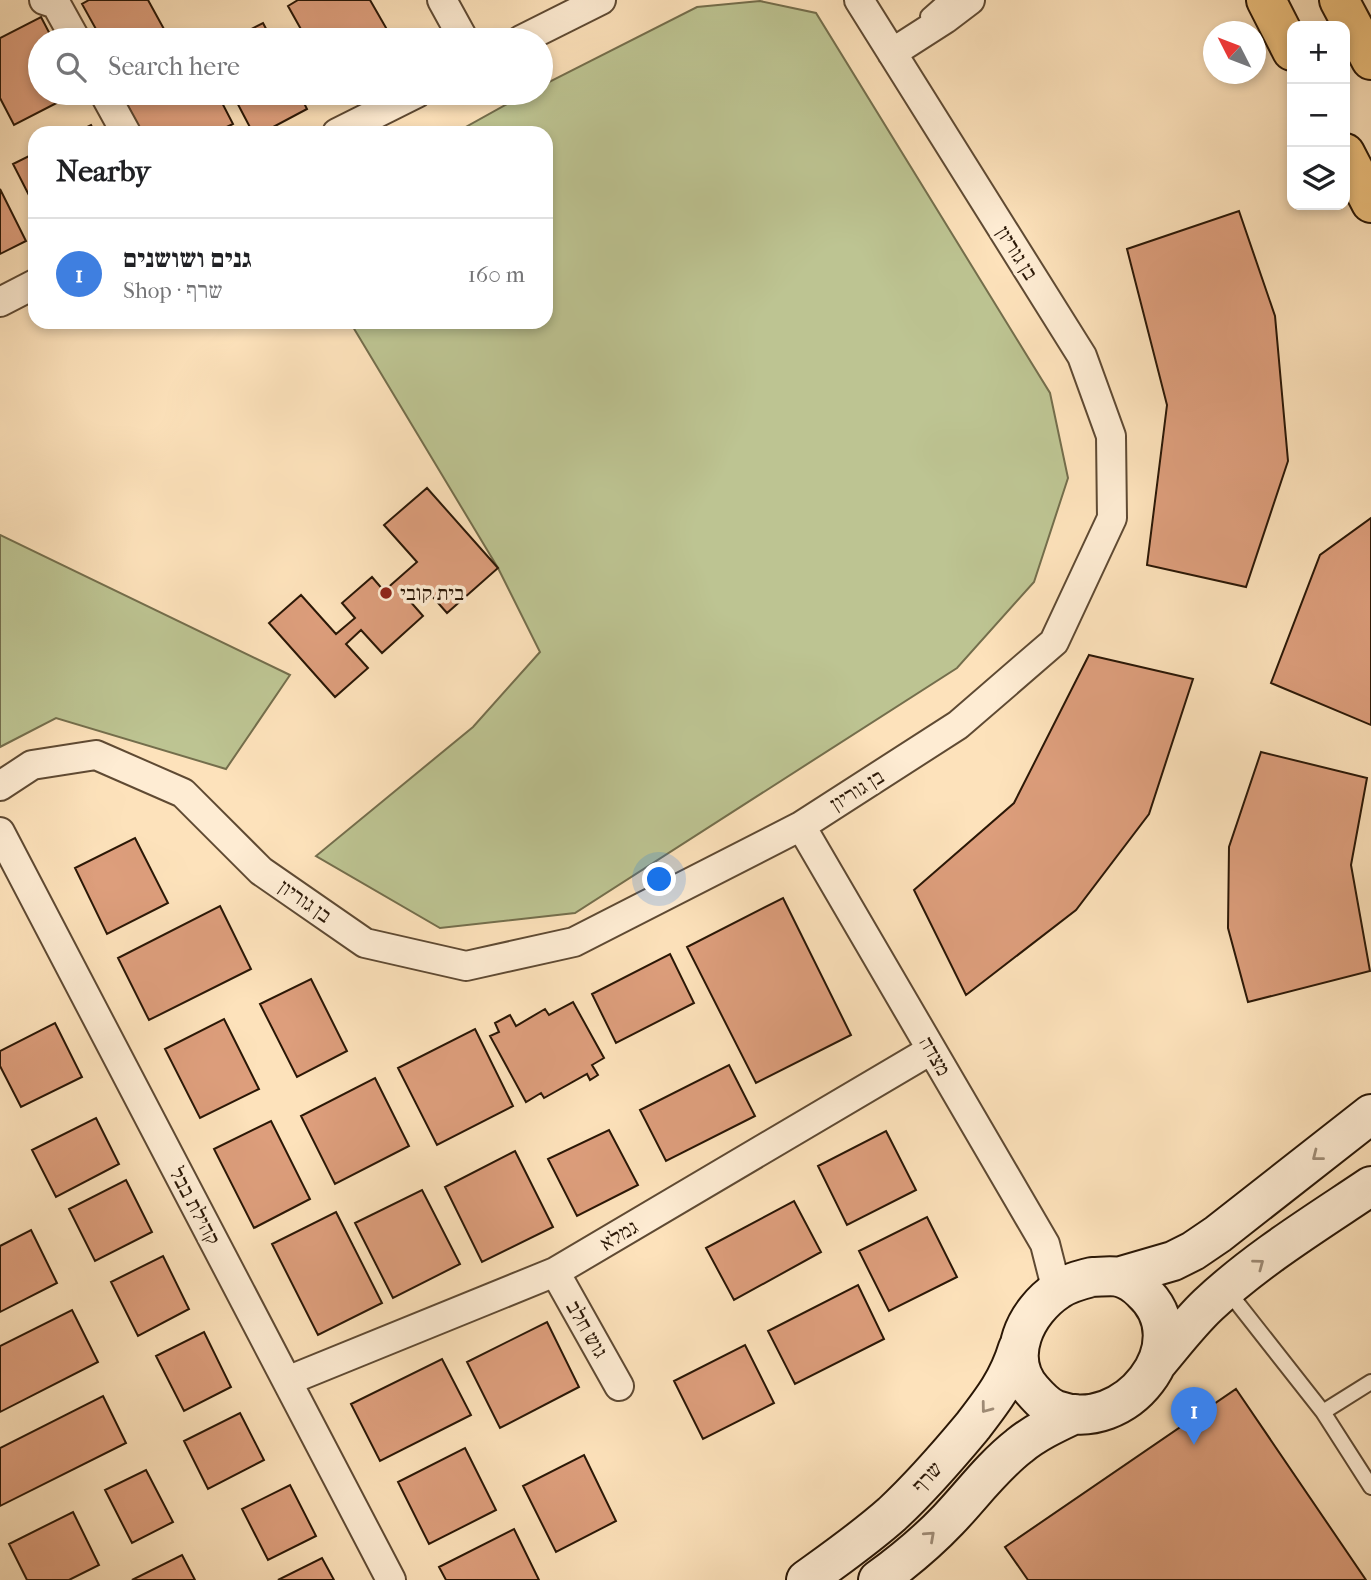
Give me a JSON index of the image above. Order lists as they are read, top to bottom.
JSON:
{
  "streets": {
    "street": [
      "בן גוריון",
      "מצדה",
      "קהילת בבל",
      "גמלא",
      "גוש חלב",
      "שרף"
    ]
  },
  "crossings": [
    ["בן גוריון", "מצדה"],
    ["מצדה", "גמלא"],
    ["מצדה", "שרף"],
    ["קהילת בבל", "גמלא"],
    ["גמלא", "גוש חלב"]
  ],
  "places": ["בית קובי"],
  "north": "top left",
  "page": {
    "map_buttons": ["+", "−"],
    "search": "Search here",
    "heading": "Nearby",
    "list": [
      {
        "mark": "1",
        "name": "גנים ושושנים",
        "note": "Shop · שרף",
        "value": "160 m"
      }
    ],
    "pins": "1"
  }
}
